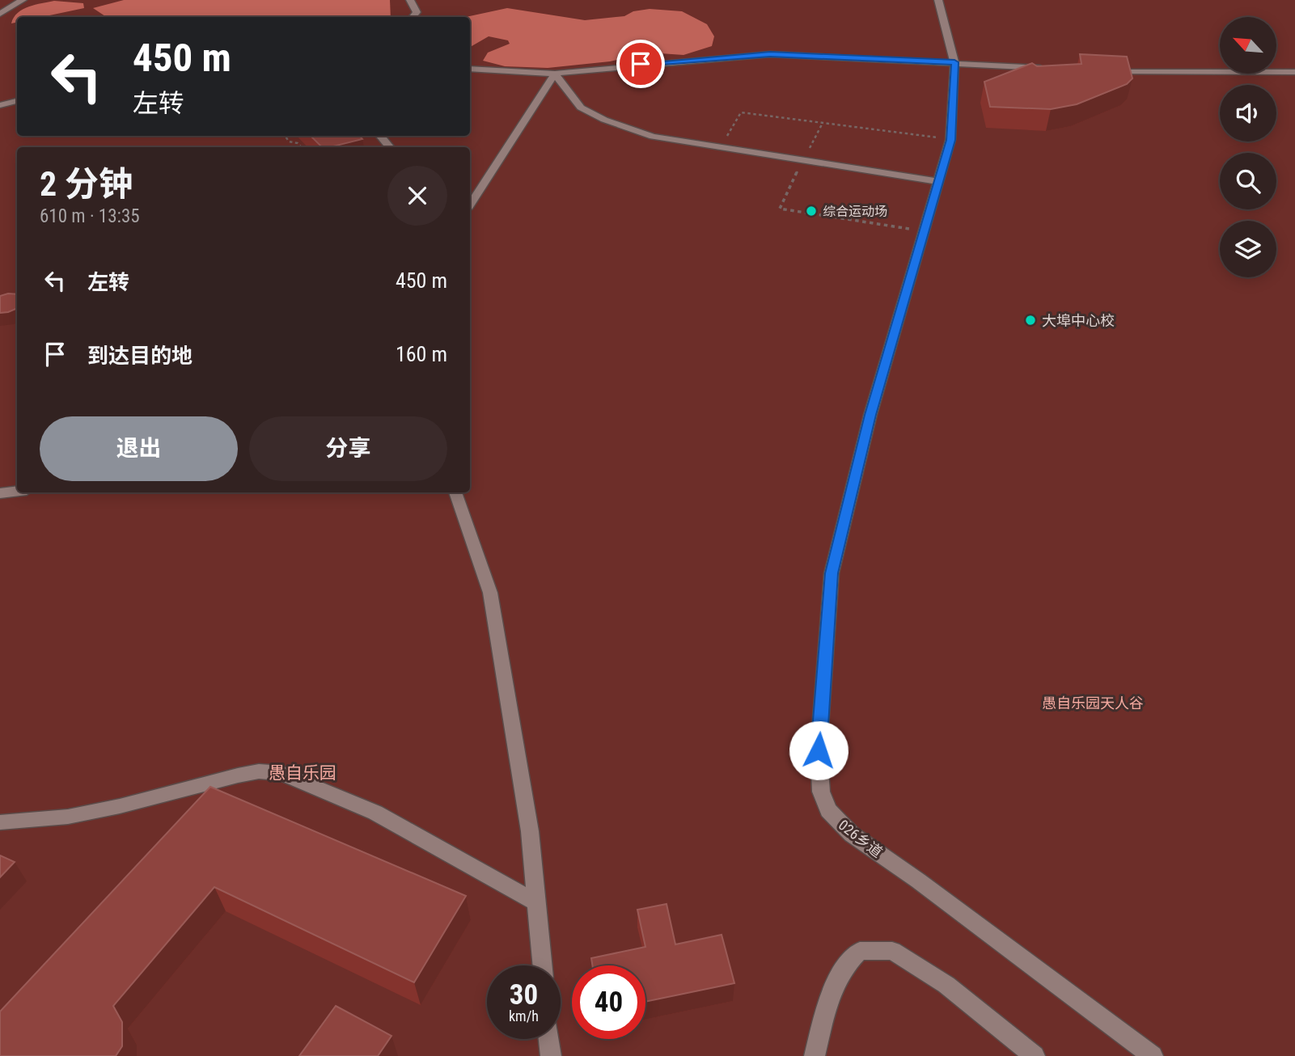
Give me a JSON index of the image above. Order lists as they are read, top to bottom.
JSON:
{
  "streets": {
    "street": ["026乡道"]
  },
  "parks": ["愚自乐园天人谷", "愚自乐园"],
  "places": ["综合运动场", "大埠中心校"],
  "north": "top left",
  "page": {
    "turn": ["450 m", "左转"],
    "heading": ["2 分钟", "610 m · 13:35"],
    "list": [
      {
        "name": "左转",
        "value": "450 m"
      },
      {
        "name": "到达目的地",
        "value": "160 m"
      }
    ],
    "buttons": ["退出", "分享"],
    "speed": "30 km/h",
    "limit": "40"
  }
}
